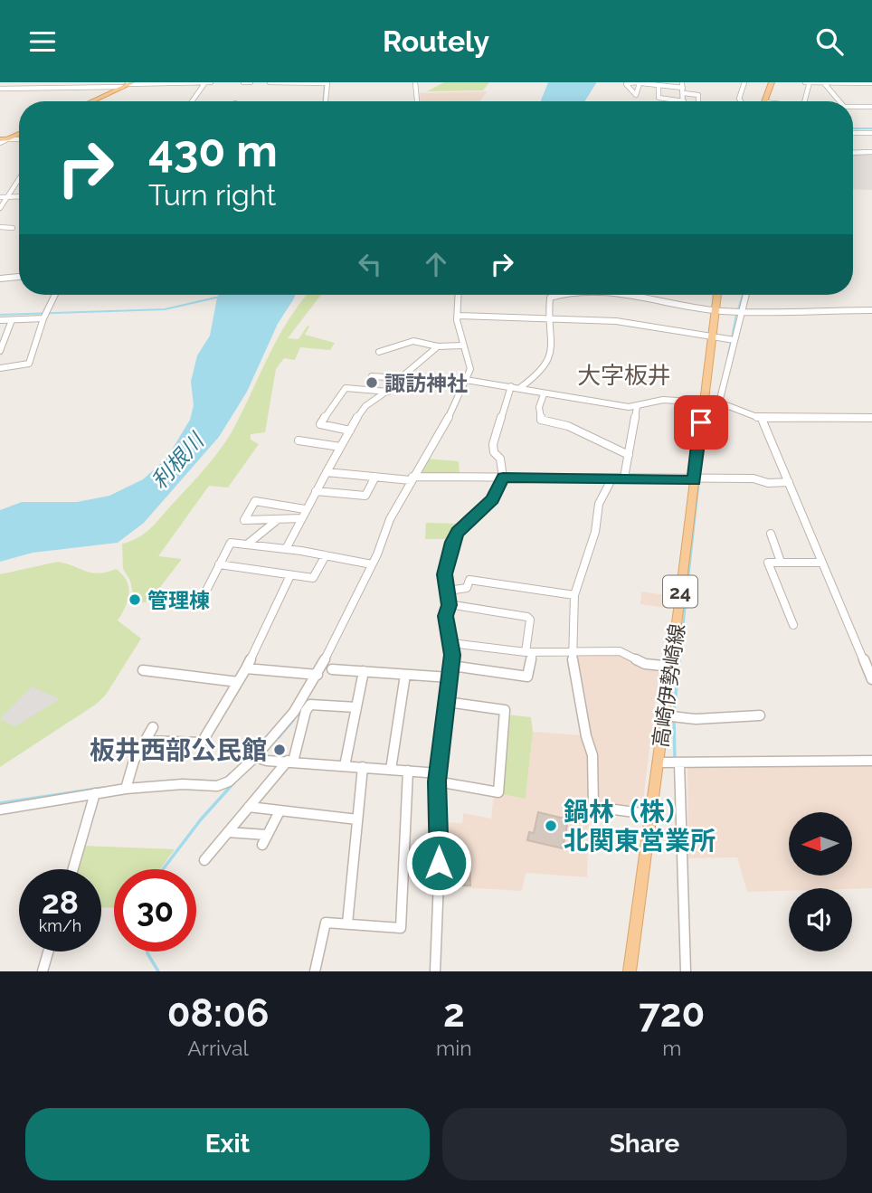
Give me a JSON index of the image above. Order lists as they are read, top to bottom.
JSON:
{
  "streets": {
    "main road": ["24", "高崎伊勢崎線"]
  },
  "districts": ["大字板井"],
  "water": ["利根川"],
  "places": [
    "諏訪神社",
    "管理棟",
    "板井西部公民館",
    "鍋林（株） 北関東営業所"
  ],
  "north": "left",
  "page": {
    "header": "Routely",
    "turn": ["430 m", "Turn right"],
    "speed": "28 km/h",
    "limit": "30",
    "eta": [
      "08:06",
      "Arrival",
      "2",
      "min",
      "720",
      "m"
    ],
    "buttons": ["Exit", "Share"]
  }
}
